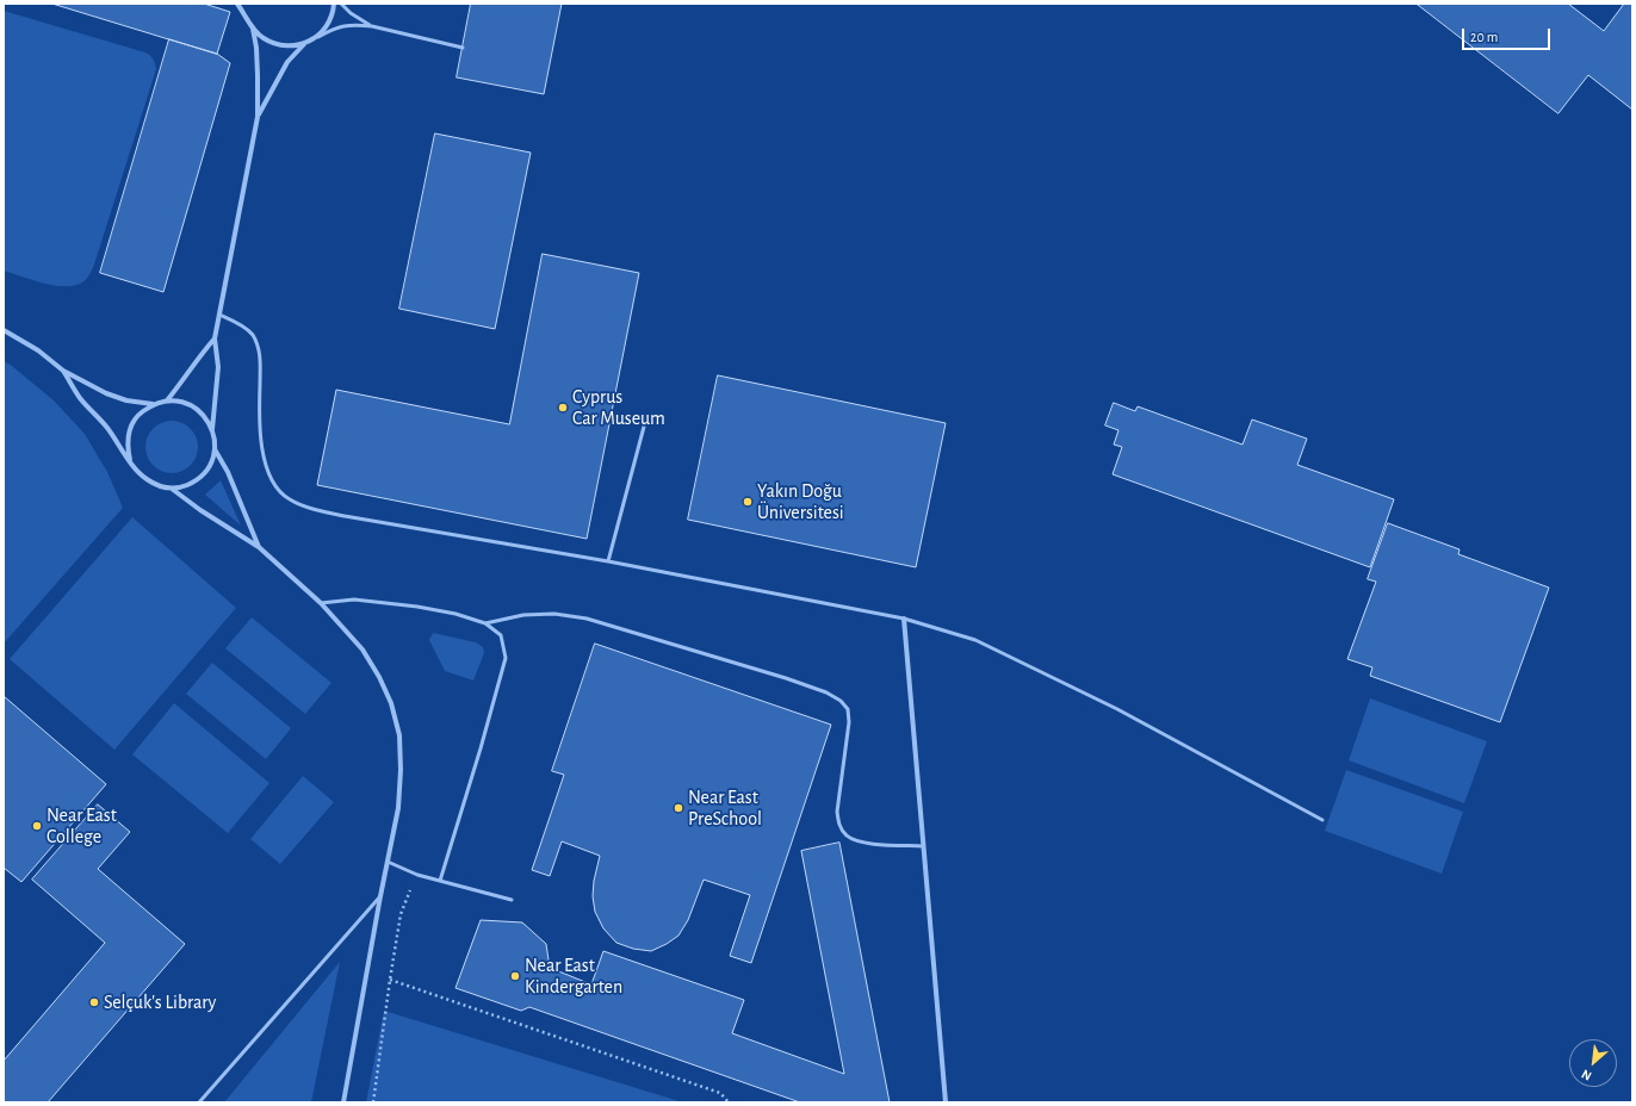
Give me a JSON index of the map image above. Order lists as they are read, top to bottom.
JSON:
{
  "places": [
    "Cyprus Car Museum",
    "Yakın Doğu Üniversitesi",
    "Near East PreSchool",
    "Near East College",
    "Near East Kindergarten",
    "Selçuk's Library"
  ],
  "scale_bar": "20 m",
  "north": "bottom left"
}
